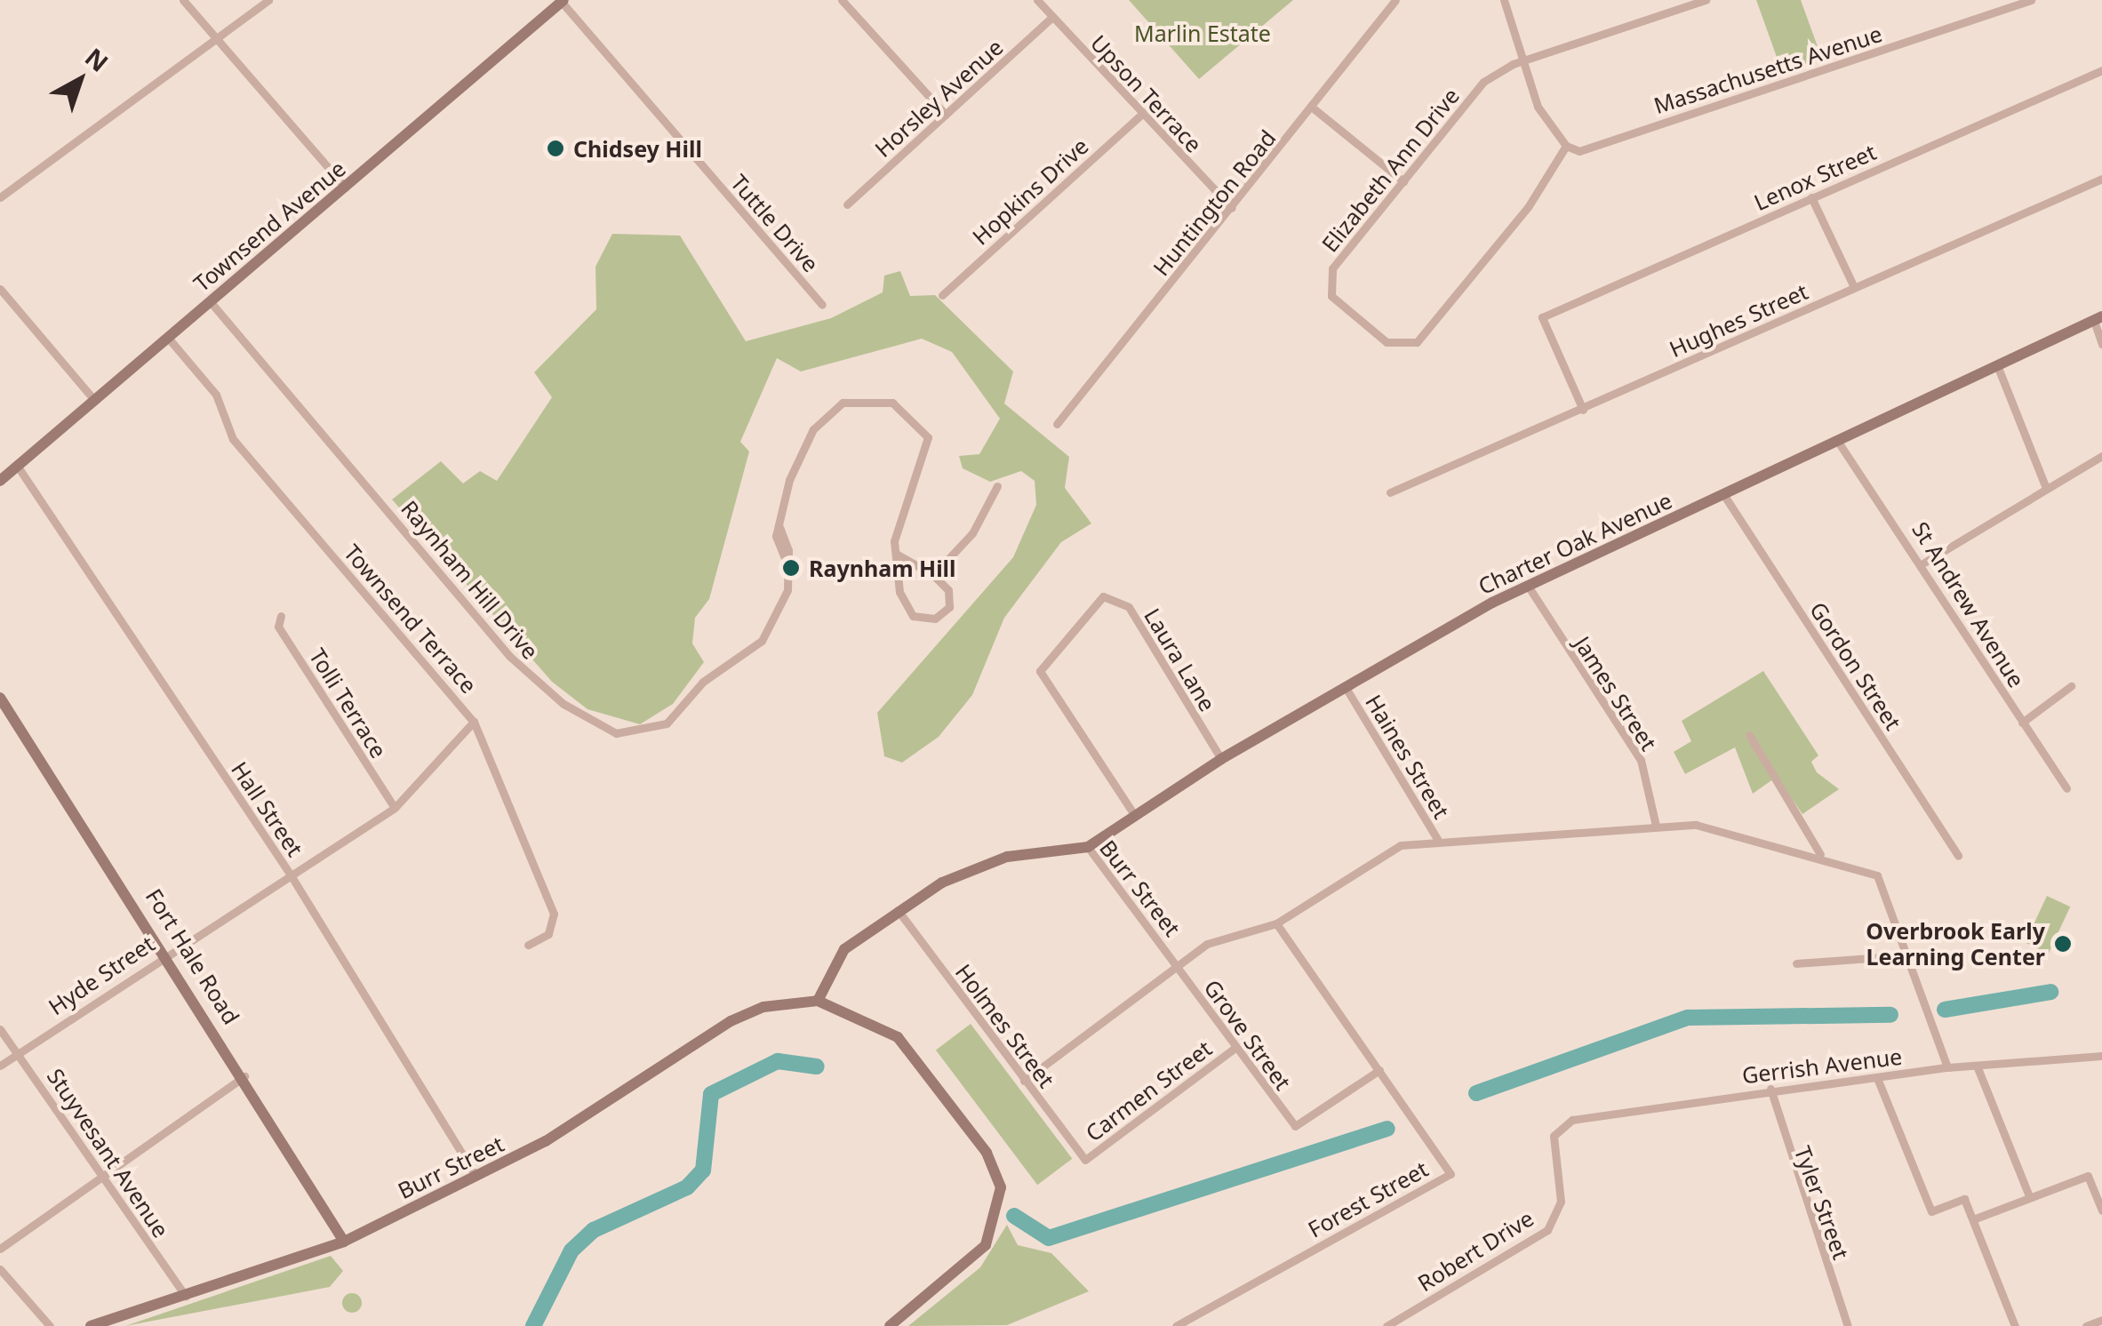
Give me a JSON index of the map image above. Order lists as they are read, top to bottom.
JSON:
{
  "streets": {
    "street": [
      "Massachusetts Avenue",
      "Upson Terrace",
      "Horsley Avenue",
      "Elizabeth Ann Drive",
      "Lenox Street",
      "Hopkins Drive",
      "Huntington Road",
      "Tuttle Drive",
      "Townsend Avenue",
      "Hughes Street",
      "Charter Oak Avenue",
      "Raynham Hill Drive",
      "St Andrew Avenue",
      "Townsend Terrace",
      "Laura Lane",
      "Gordon Street",
      "James Street",
      "Tolli Terrace",
      "Haines Street",
      "Hall Street",
      "Burr Street",
      "Fort Hale Road",
      "Hyde Street",
      "Holmes Street",
      "Grove Street",
      "Gerrish Avenue",
      "Carmen Street",
      "Stuyvesant Avenue",
      "Forest Street",
      "Tyler Street",
      "Robert Drive"
    ]
  },
  "crossings": [
    ["Massachusetts Avenue", "Elizabeth Ann Drive"],
    ["Upson Terrace", "Horsley Avenue"],
    ["Upson Terrace", "Hopkins Drive"],
    ["Upson Terrace", "Huntington Road"],
    ["Lenox Street", "Hughes Street"],
    ["Tuttle Drive", "Townsend Avenue"],
    ["Townsend Avenue", "Raynham Hill Drive"],
    ["Townsend Avenue", "Townsend Terrace"],
    ["Townsend Avenue", "Hall Street"],
    ["Charter Oak Avenue", "St Andrew Avenue"],
    ["Charter Oak Avenue", "Laura Lane"],
    ["Charter Oak Avenue", "Gordon Street"],
    ["Charter Oak Avenue", "James Street"],
    ["Charter Oak Avenue", "Haines Street"],
    ["Charter Oak Avenue", "Burr Street"],
    ["Townsend Terrace", "Hyde Street"],
    ["James Street", "Burr Street"],
    ["Tolli Terrace", "Hyde Street"],
    ["Haines Street", "Burr Street"],
    ["Hall Street", "Burr Street"],
    ["Hall Street", "Hyde Street"],
    ["Burr Street", "Fort Hale Road"],
    ["Burr Street", "Holmes Street"],
    ["Burr Street", "Grove Street"],
    ["Burr Street", "Gerrish Avenue"],
    ["Burr Street", "Stuyvesant Avenue"],
    ["Burr Street", "Forest Street"],
    ["Fort Hale Road", "Hyde Street"],
    ["Hyde Street", "Stuyvesant Avenue"],
    ["Holmes Street", "Carmen Street"],
    ["Grove Street", "Carmen Street"],
    ["Grove Street", "Forest Street"],
    ["Gerrish Avenue", "Tyler Street"],
    ["Gerrish Avenue", "Robert Drive"]
  ],
  "parks": ["Marlin Estate"],
  "places": ["Chidsey Hill", "Raynham Hill", "Overbrook Early Learning Center"],
  "north": "top right"
}
